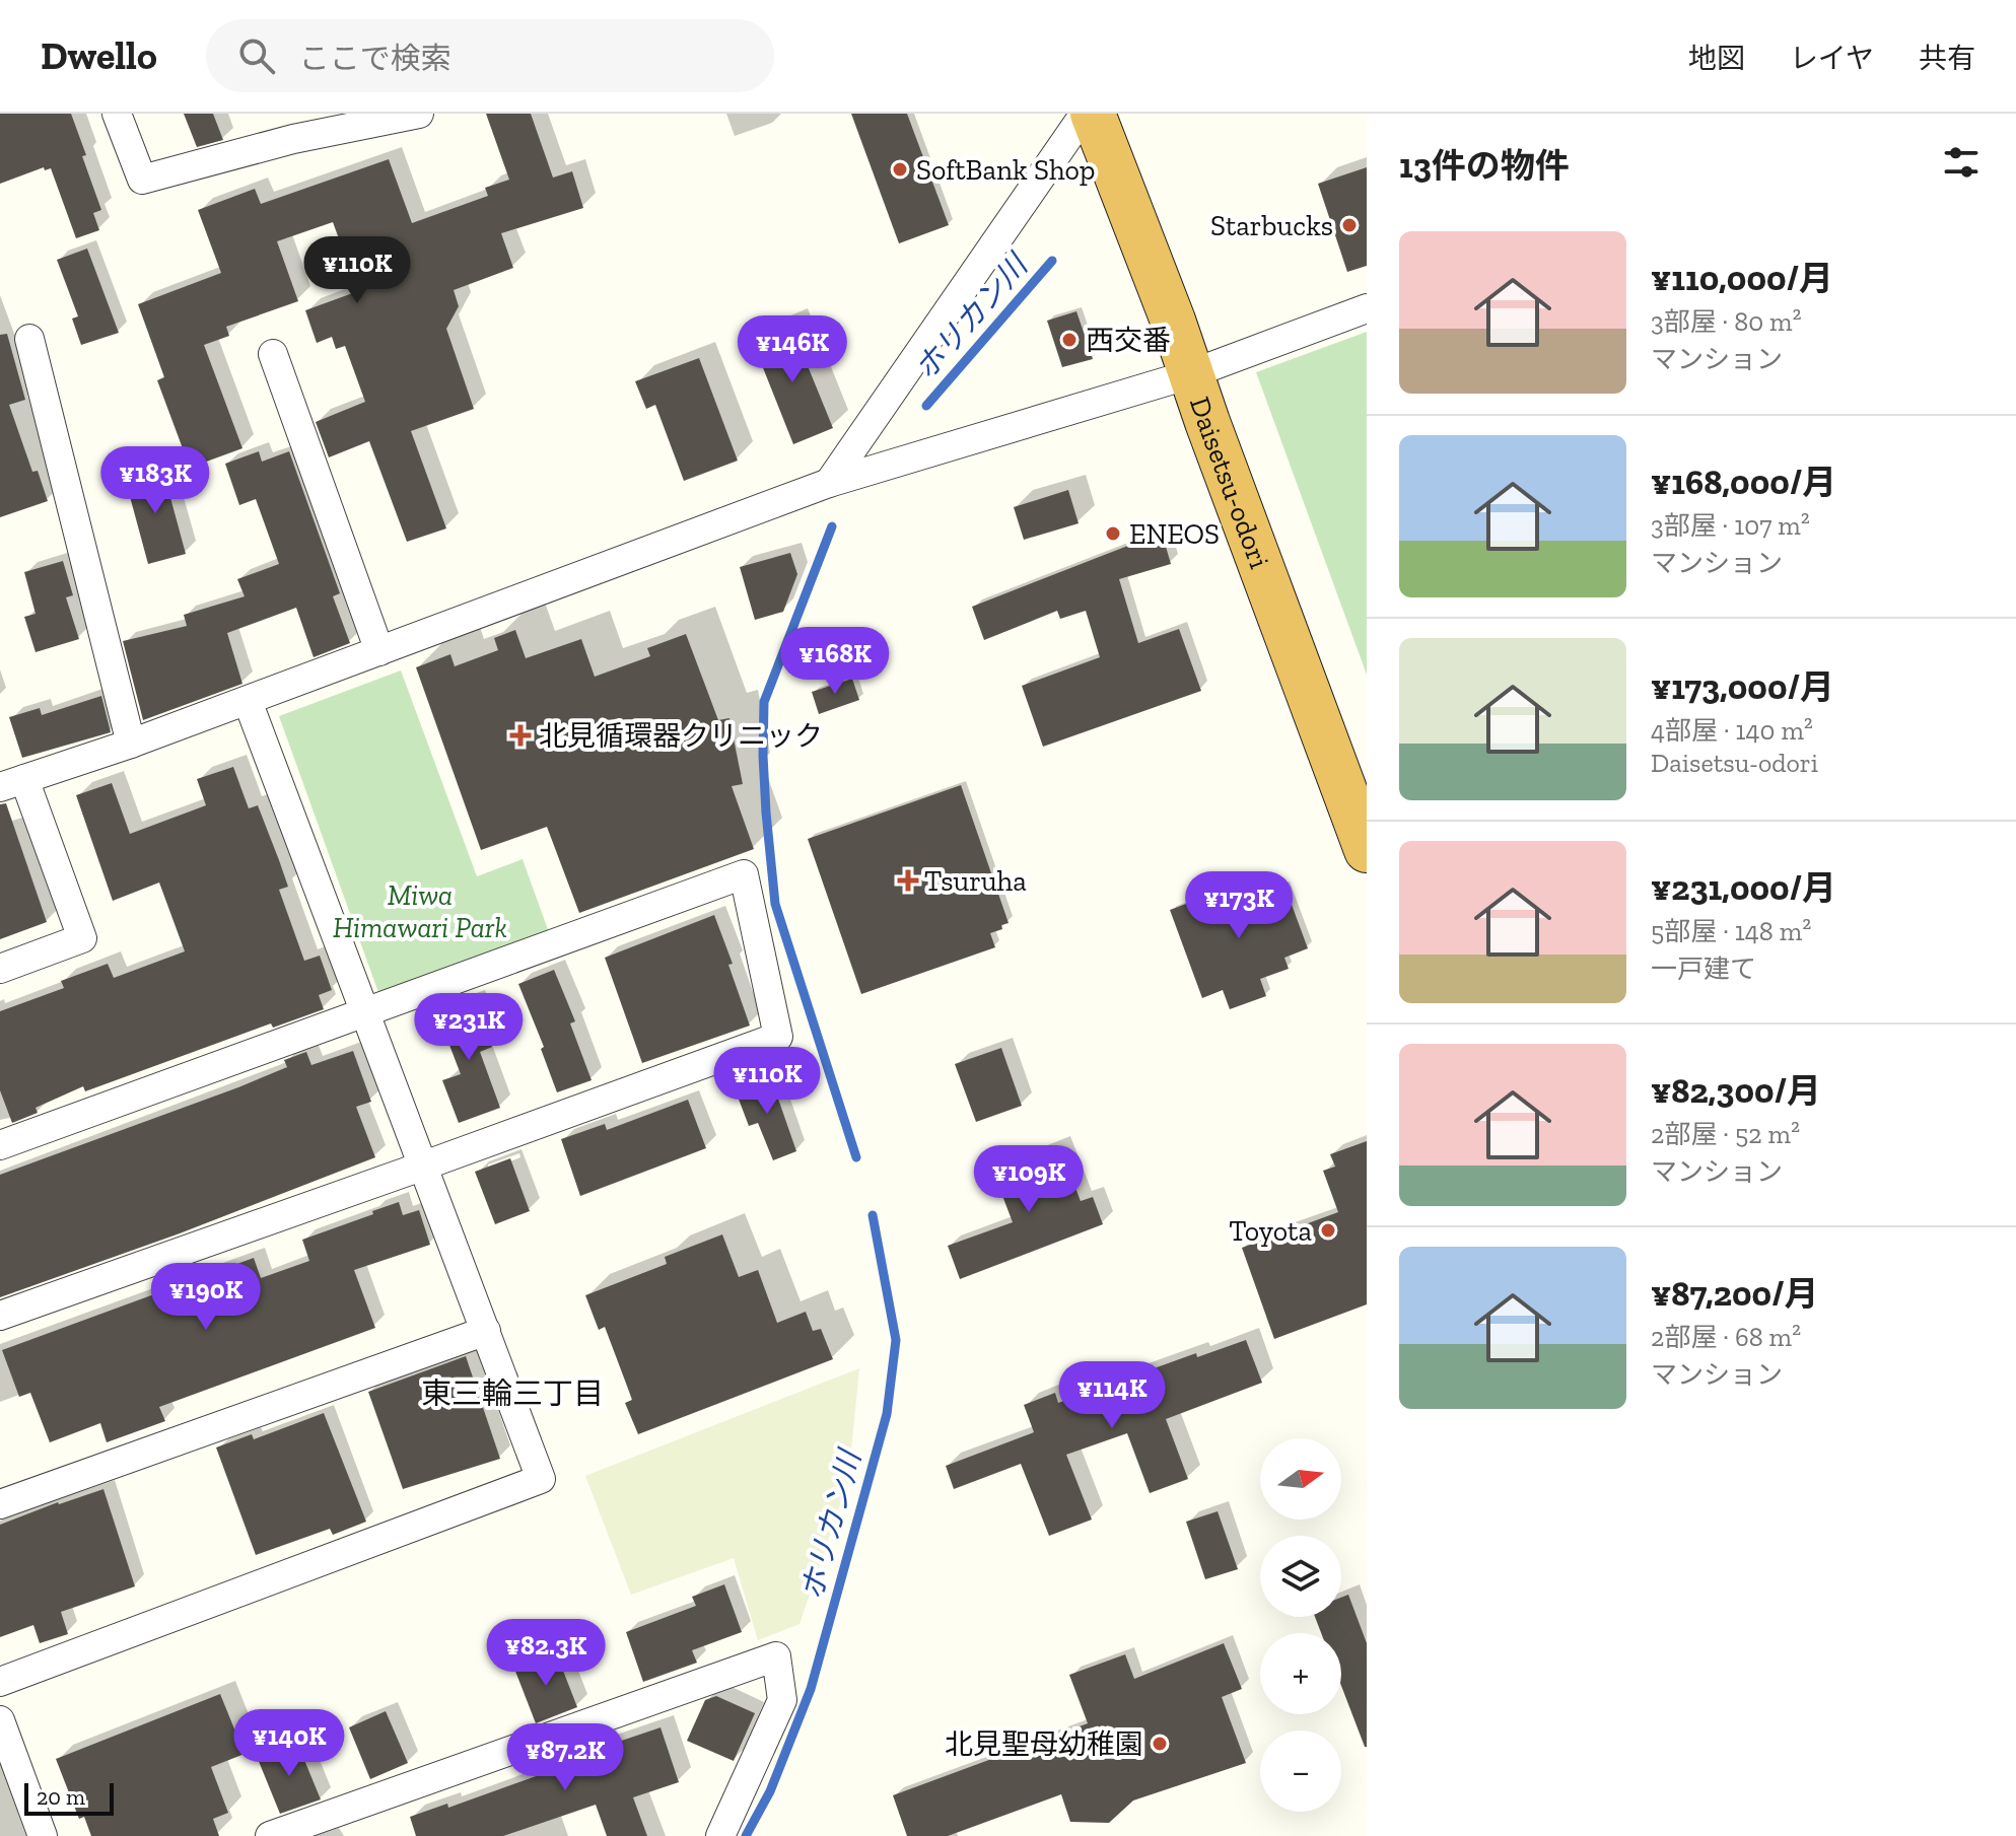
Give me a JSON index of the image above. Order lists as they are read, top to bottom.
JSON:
{
  "streets": {
    "highway": ["Daisetsu-odori"]
  },
  "districts": ["東三輪三丁目"],
  "water": ["ホリカン川"],
  "parks": ["Miwa Himawari Park"],
  "places": {
    "other": [
      "SoftBank Shop",
      "Starbucks",
      "西交番",
      "ENEOS",
      "Toyota",
      "北見聖母幼稚園"
    ],
    "health": ["北見循環器クリニック", "Tsuruha"]
  },
  "scale_bar": "20 m",
  "north": "right",
  "page": {
    "header": "Dwello",
    "search": "ここで検索",
    "nav": ["地図", "レイヤ", "共有"],
    "heading": "13件の物件",
    "list": [
      {
        "name": "¥110,000/月",
        "note": "3部屋 · 80 m² · マンション"
      },
      {
        "name": "¥168,000/月",
        "note": "3部屋 · 107 m² · マンション"
      },
      {
        "name": "¥173,000/月",
        "note": "4部屋 · 140 m² · Daisetsu-odori"
      },
      {
        "name": "¥231,000/月",
        "note": "5部屋 · 148 m² · 一戸建て"
      },
      {
        "name": "¥82,300/月",
        "note": "2部屋 · 52 m² · マンション"
      },
      {
        "name": "¥87,200/月",
        "note": "2部屋 · 68 m² · マンション"
      }
    ],
    "price": [
      "¥110K",
      "¥146K",
      "¥183K",
      "¥168K",
      "¥173K",
      "¥231K",
      "¥110K",
      "¥109K",
      "¥190K",
      "¥114K",
      "¥82.3K",
      "¥140K",
      "¥87.2K"
    ],
    "map_buttons": ["+", "−"],
    "scale": "20 m"
  }
}
